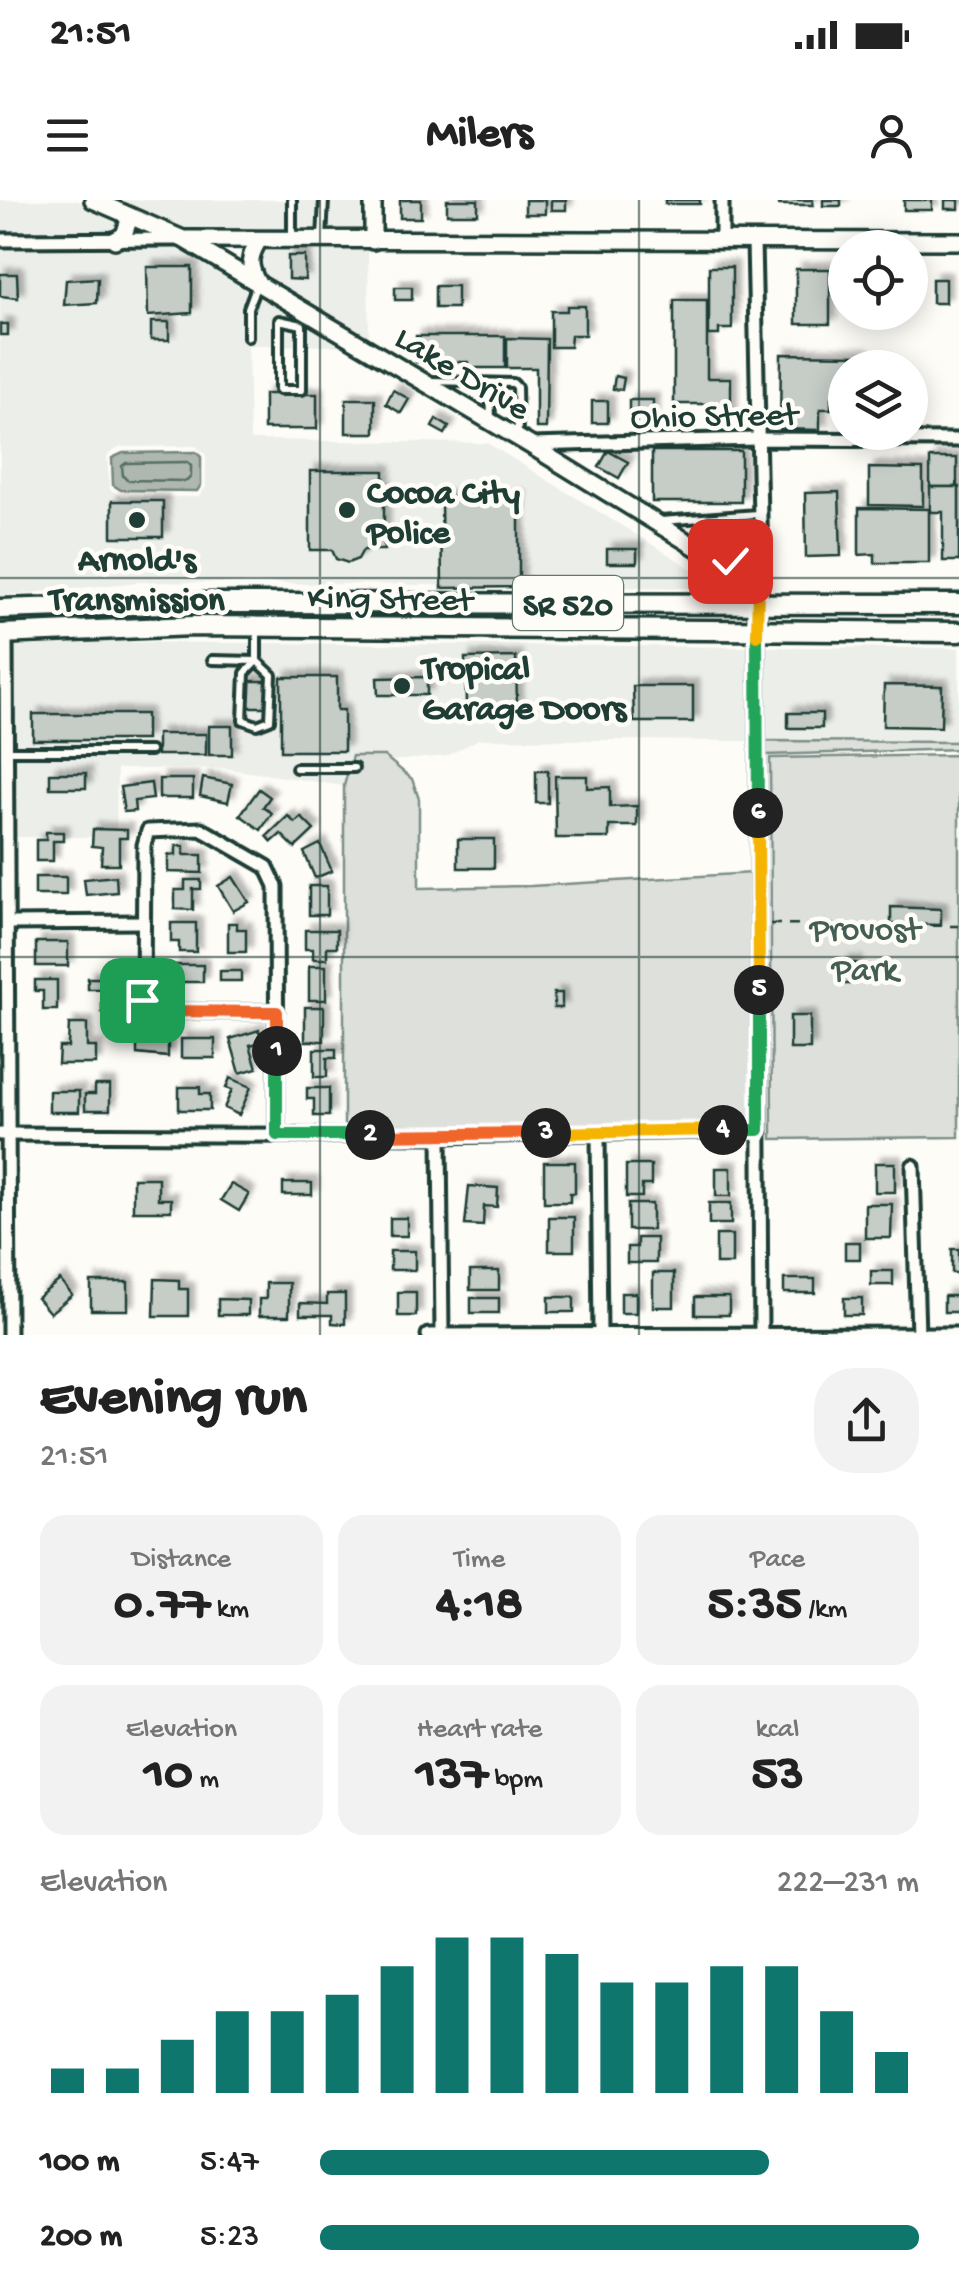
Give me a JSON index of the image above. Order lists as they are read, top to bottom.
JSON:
{
  "streets": {
    "main road": ["King Street", "SR 520"],
    "street": ["Lake Drive", "Ohio Street"]
  },
  "crossings": [
    ["Lake Drive", "Ohio Street"],
    ["Lake Drive", "King Street"]
  ],
  "parks": ["Provost Park"],
  "places": ["Cocoa City Police", "Arnold's Transmission", "Tropical Garage Doors"],
  "page": {
    "status": "21:51",
    "header": "Milers",
    "pins": [
      "6",
      "5",
      "1",
      "4",
      "3",
      "2"
    ],
    "heading": ["Evening run", "21:51"],
    "stats": [
      ["Distance", "0.77 km"],
      ["Time", "4:18"],
      ["Pace", "5:35 /km"],
      ["Elevation", "10 m"],
      ["Heart rate", "137 bpm"],
      ["kcal", "53"]
    ],
    "chart": ["Elevation", "222–231 m"],
    "list": [
      {
        "name": "100 m",
        "note": "5:47"
      },
      {
        "name": "200 m",
        "note": "5:23"
      }
    ]
  }
}
